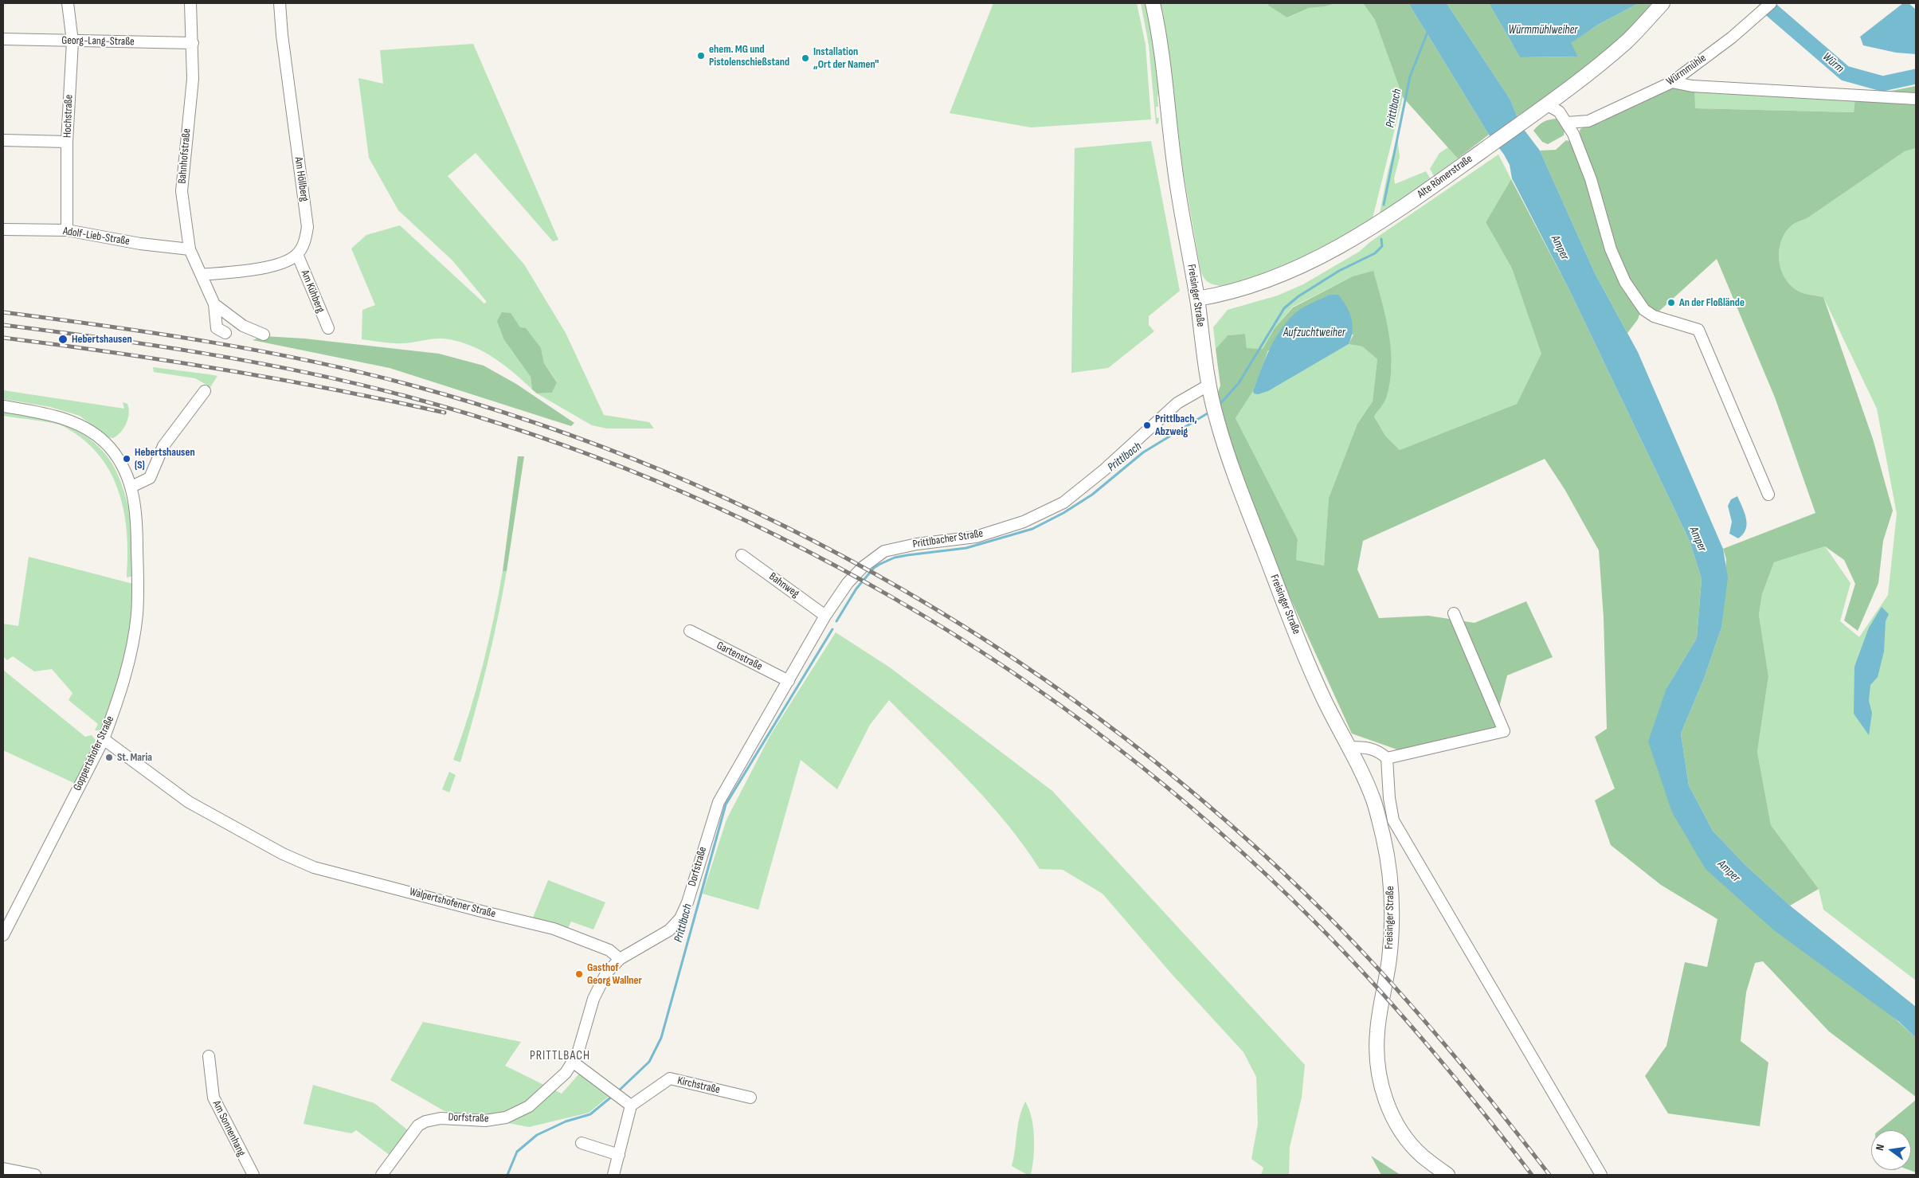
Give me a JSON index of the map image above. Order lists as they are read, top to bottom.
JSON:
{
  "streets": {
    "main road": ["Alte Römerstraße", "Freisinger Straße"],
    "street": [
      "Georg-Lang-Straße",
      "Würmmühle",
      "Hochstraße",
      "Bahnhofstraße",
      "Am Höllberg",
      "Adolf-Lieb-Straße",
      "Am Kühberg",
      "Prittlbacher Straße",
      "Bahnweg",
      "Gartenstraße",
      "Goppertshofer Straße",
      "Dorfstraße",
      "Walpertshofener Straße",
      "Kirchstraße",
      "Am Sonnenhang"
    ]
  },
  "crossings": [
    ["Georg-Lang-Straße", "Hochstraße"],
    ["Georg-Lang-Straße", "Bahnhofstraße"],
    ["Hochstraße", "Adolf-Lieb-Straße"],
    ["Bahnhofstraße", "Adolf-Lieb-Straße"],
    ["Alte Römerstraße", "Freisinger Straße"],
    ["Am Höllberg", "Am Kühberg"],
    ["Freisinger Straße", "Prittlbacher Straße"],
    ["Prittlbacher Straße", "Bahnweg"],
    ["Prittlbacher Straße", "Dorfstraße"],
    ["Bahnweg", "Dorfstraße"],
    ["Gartenstraße", "Dorfstraße"],
    ["Goppertshofer Straße", "Walpertshofener Straße"],
    ["Dorfstraße", "Walpertshofener Straße"]
  ],
  "districts": ["PRITTLBACH"],
  "water": [
    "Würmmühlweiher",
    "Würm",
    "Prittlbach",
    "Amper",
    "Aufzuchtweiher"
  ],
  "places": [
    "ehem. MG und Pistolenschießstand",
    "Installation „Ort der Namen''",
    "An der Floßlände",
    "Hebertshausen",
    "Prittlbach, Abzweig",
    "Hebertshausen (S)",
    "St. Maria",
    "Gasthof Georg Wallner"
  ],
  "north": "left"
}
